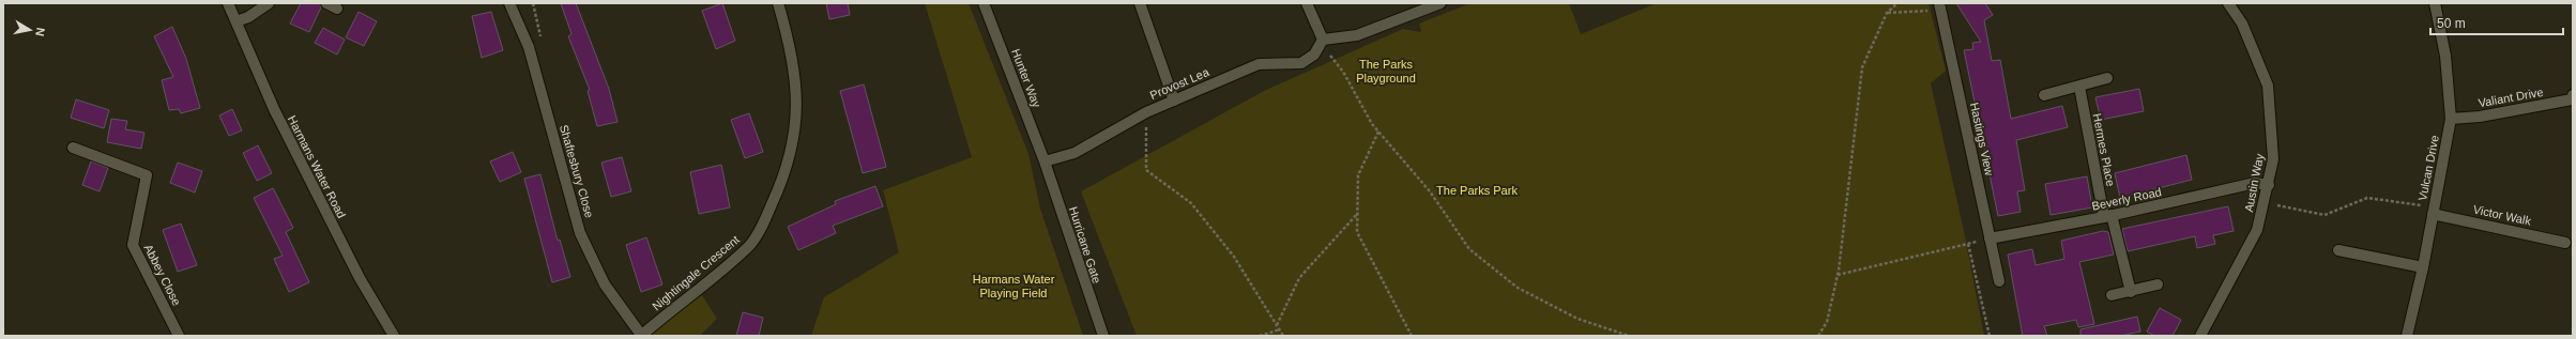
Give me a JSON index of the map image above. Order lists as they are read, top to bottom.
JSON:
{
  "streets": {
    "street": [
      "Hunter Way",
      "Provost Lea",
      "Valiant Drive",
      "Hastings View",
      "Hermes Place",
      "Harmans Water Road",
      "Vulcan Drive",
      "Shaftesbury Close",
      "Austin Way",
      "Beverly Road",
      "Victor Walk",
      "Hurricane Gate",
      "Nightingale Crescent",
      "Abbey Close"
    ]
  },
  "crossings": [
    ["Hunter Way", "Provost Lea"],
    ["Hunter Way", "Hurricane Gate"],
    ["Provost Lea", "Hurricane Gate"],
    ["Valiant Drive", "Vulcan Drive"],
    ["Hastings View", "Beverly Road"],
    ["Hermes Place", "Beverly Road"],
    ["Vulcan Drive", "Victor Walk"],
    ["Shaftesbury Close", "Nightingale Crescent"],
    ["Austin Way", "Beverly Road"]
  ],
  "parks": ["The Parks Playground", "The Parks Park", "Harmans Water Playing Field"],
  "scale_bar": "50 m",
  "north": "right"
}
